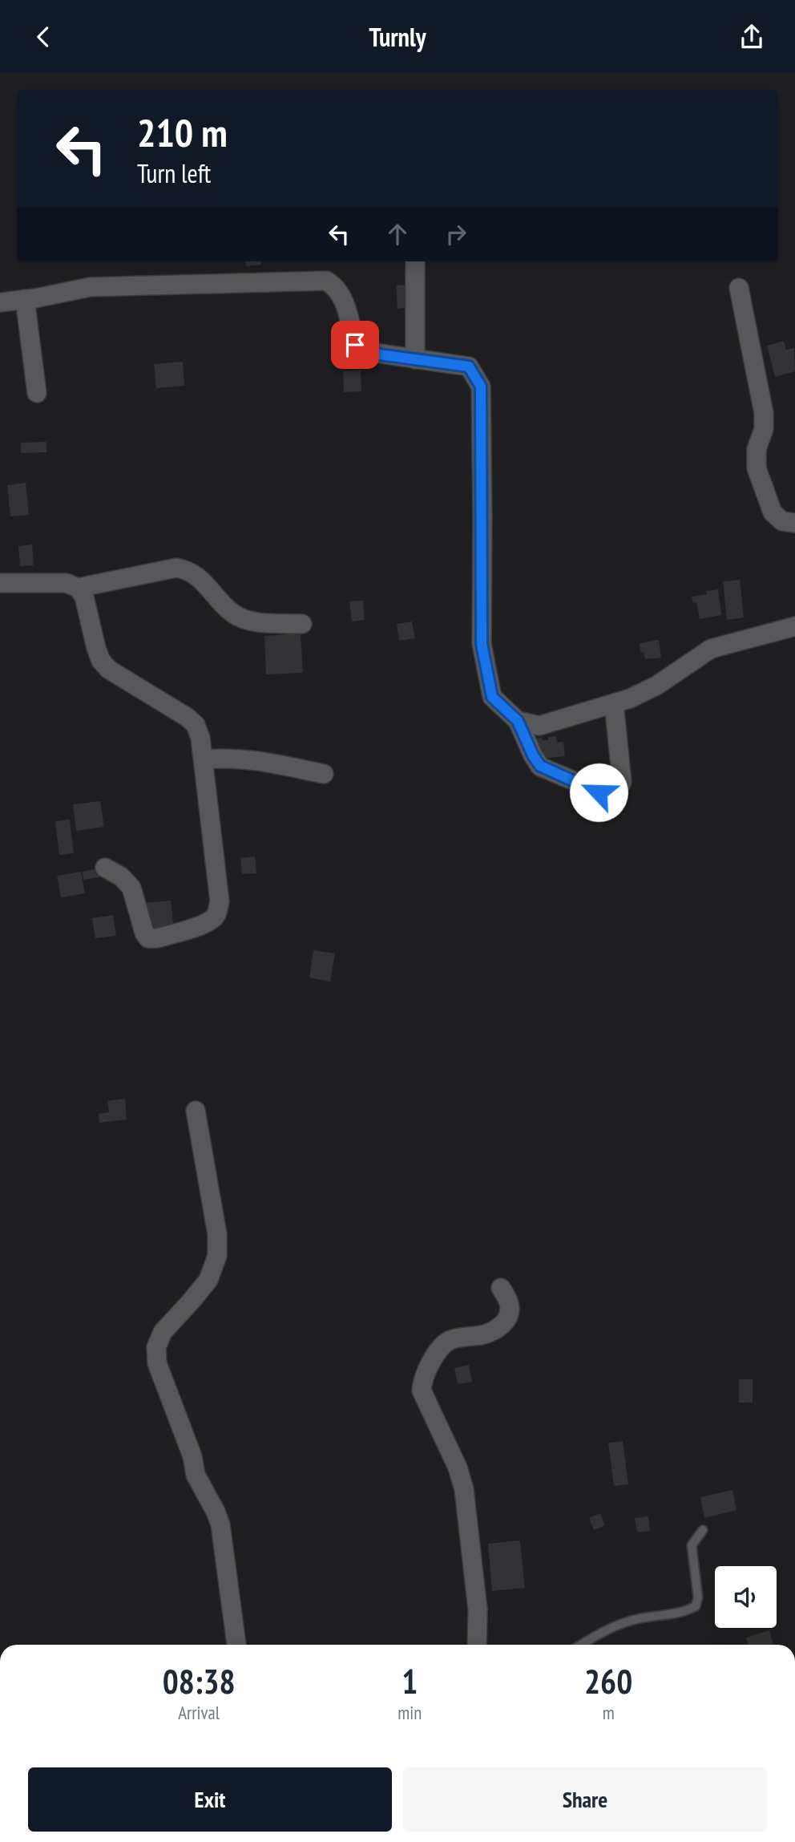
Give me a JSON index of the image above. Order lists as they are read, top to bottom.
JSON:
{
  "page": {
    "header": "Turnly",
    "turn": ["210 m", "Turn left"],
    "eta": [
      "08:38",
      "Arrival",
      "1",
      "min",
      "260",
      "m"
    ],
    "buttons": ["Exit", "Share"]
  }
}
